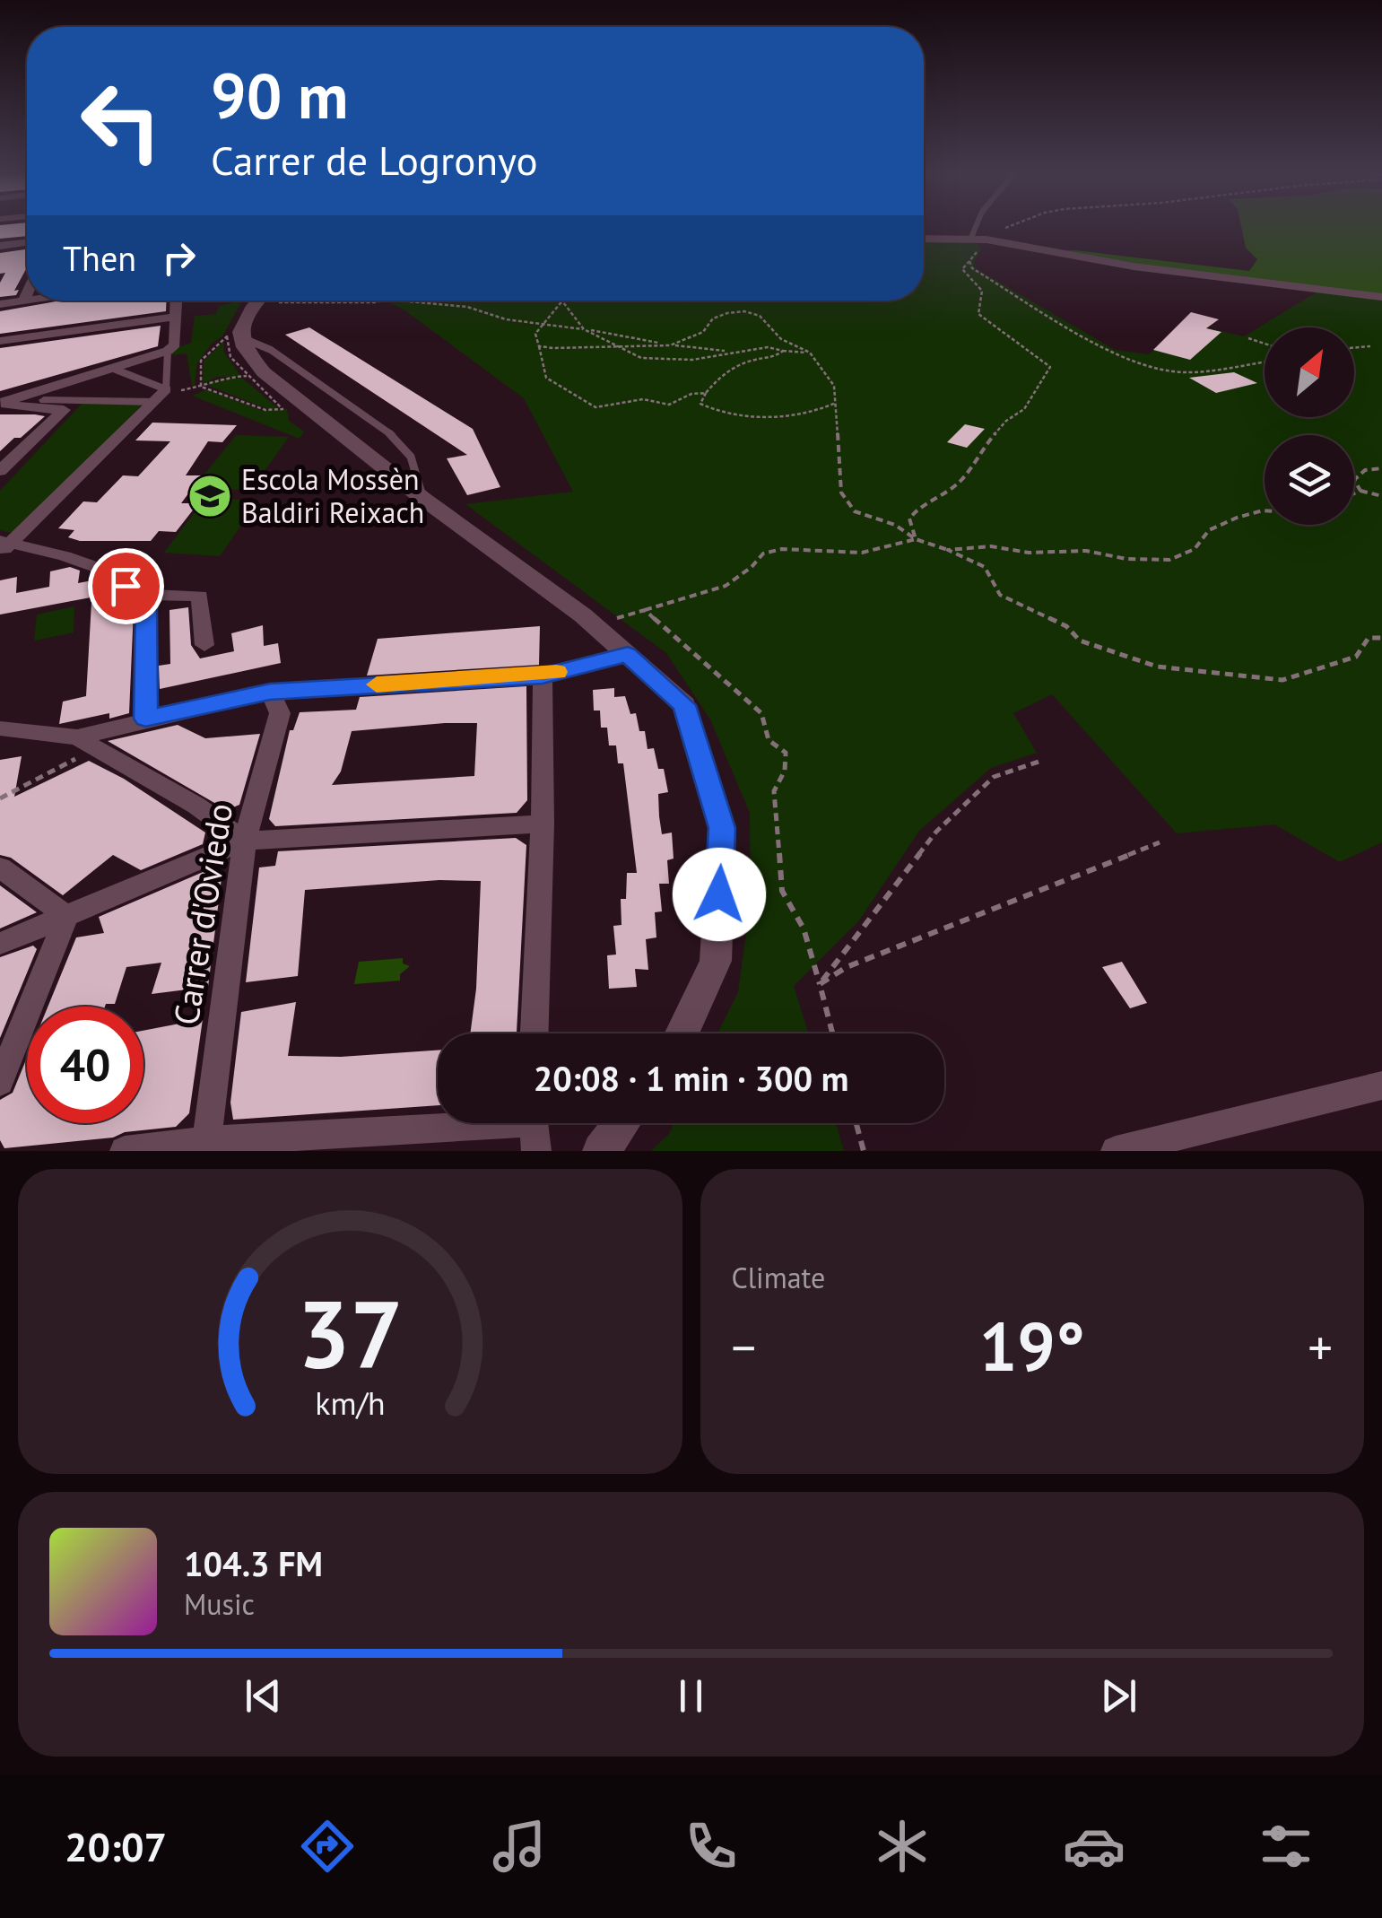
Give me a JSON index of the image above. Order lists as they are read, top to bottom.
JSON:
{
  "streets": {
    "street": ["Carrer d'Oviedo"]
  },
  "places": {
    "school or university": ["Escola Mossèn Baldiri Reixach"]
  },
  "north": "top right",
  "page": {
    "turn": ["90 m", "Carrer de Logronyo"],
    "then": "Then",
    "limit": "40",
    "trip": "20:08 · 1 min · 300 m",
    "tile": "Climate",
    "heat": ["−", "19°", "+"],
    "song": ["104.3 FM", "Music"],
    "tabs": "20:07",
    "gauge": ["37", "km/h"]
  }
}
